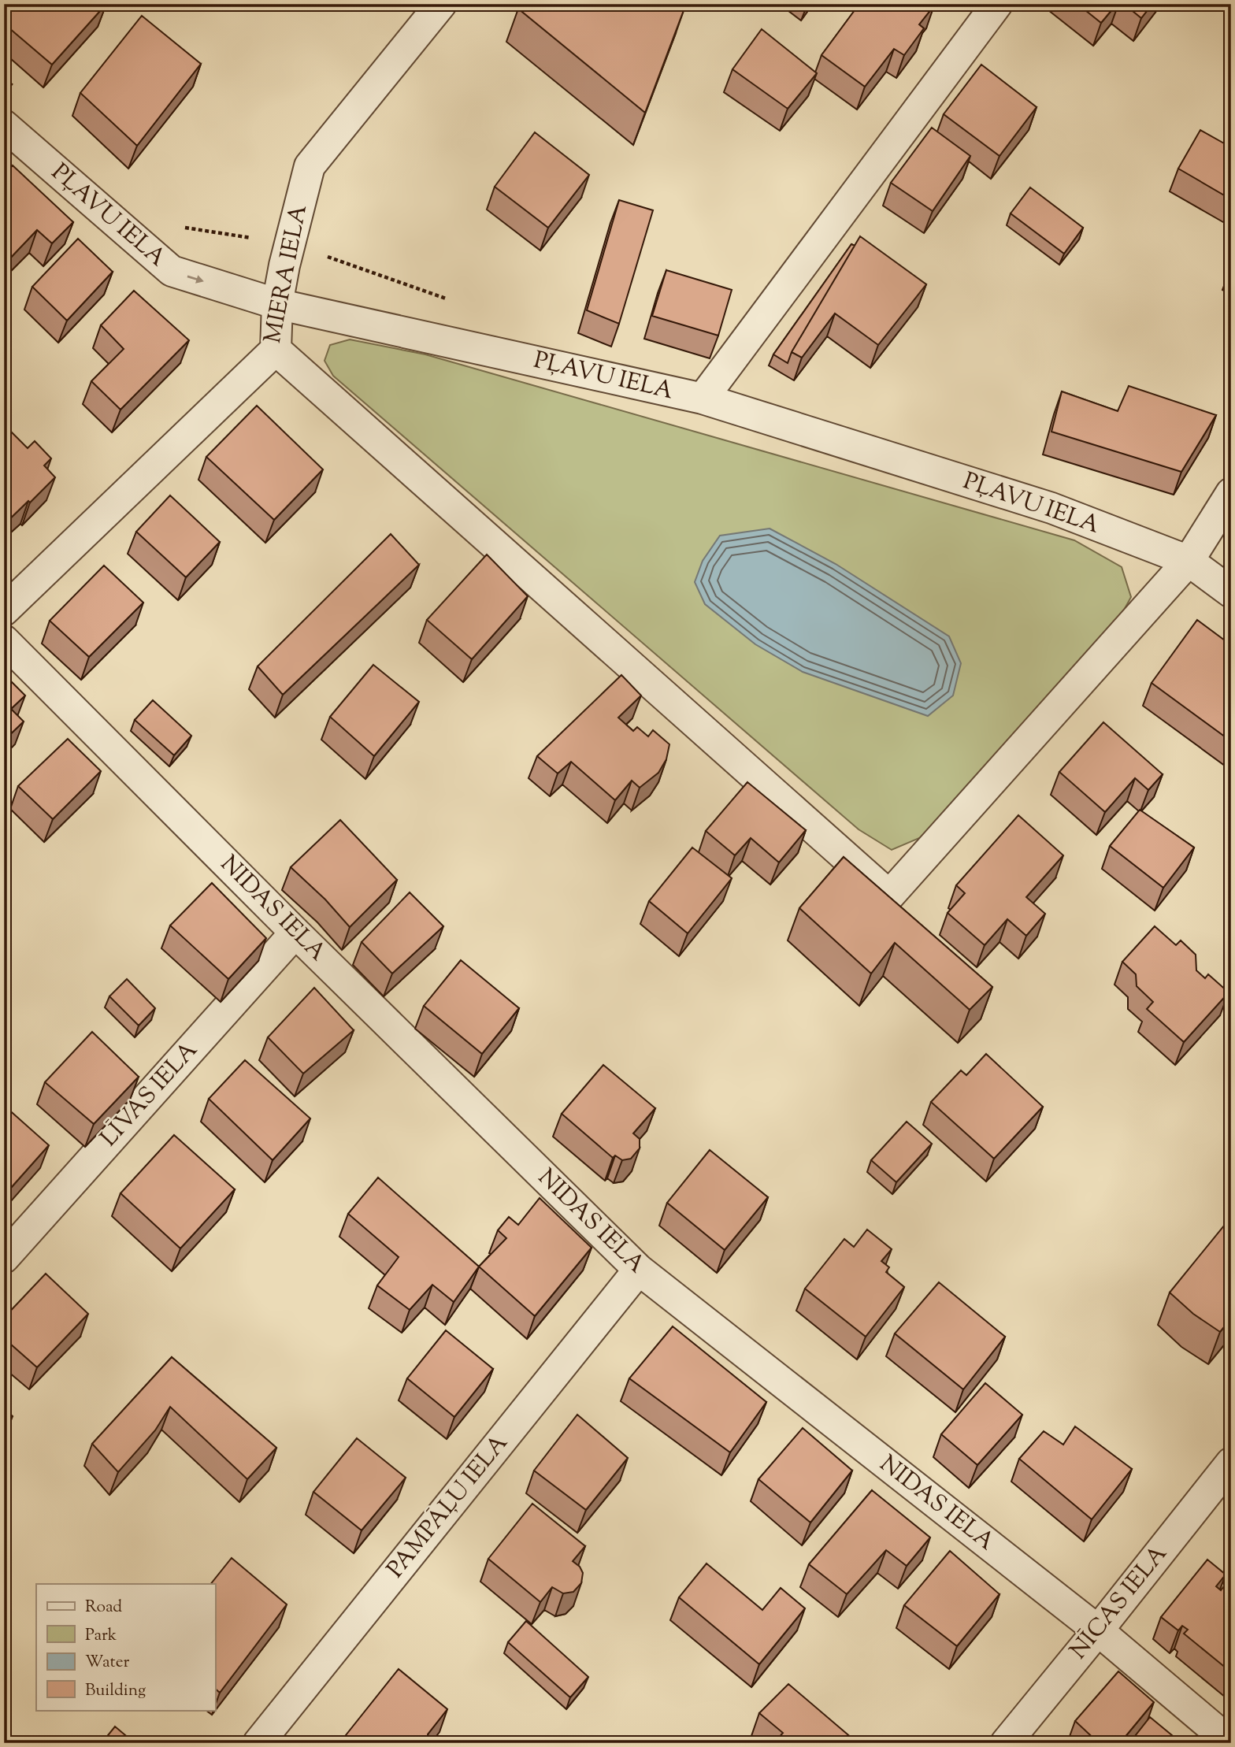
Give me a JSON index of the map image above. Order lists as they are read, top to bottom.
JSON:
{
  "streets": {
    "street": [
      "PĻAVU IELA",
      "MIERA IELA",
      "NIDAS IELA",
      "LĪVAS IELA",
      "PAMPĀĻU IELA",
      "NĪCAS IELA"
    ]
  },
  "crossings": [
    ["PĻAVU IELA", "MIERA IELA"],
    ["NIDAS IELA", "LĪVAS IELA"],
    ["NIDAS IELA", "PAMPĀĻU IELA"],
    ["NIDAS IELA", "NĪCAS IELA"]
  ],
  "legend": [
    "Road",
    "Park",
    "Water",
    "Building"
  ]
}
